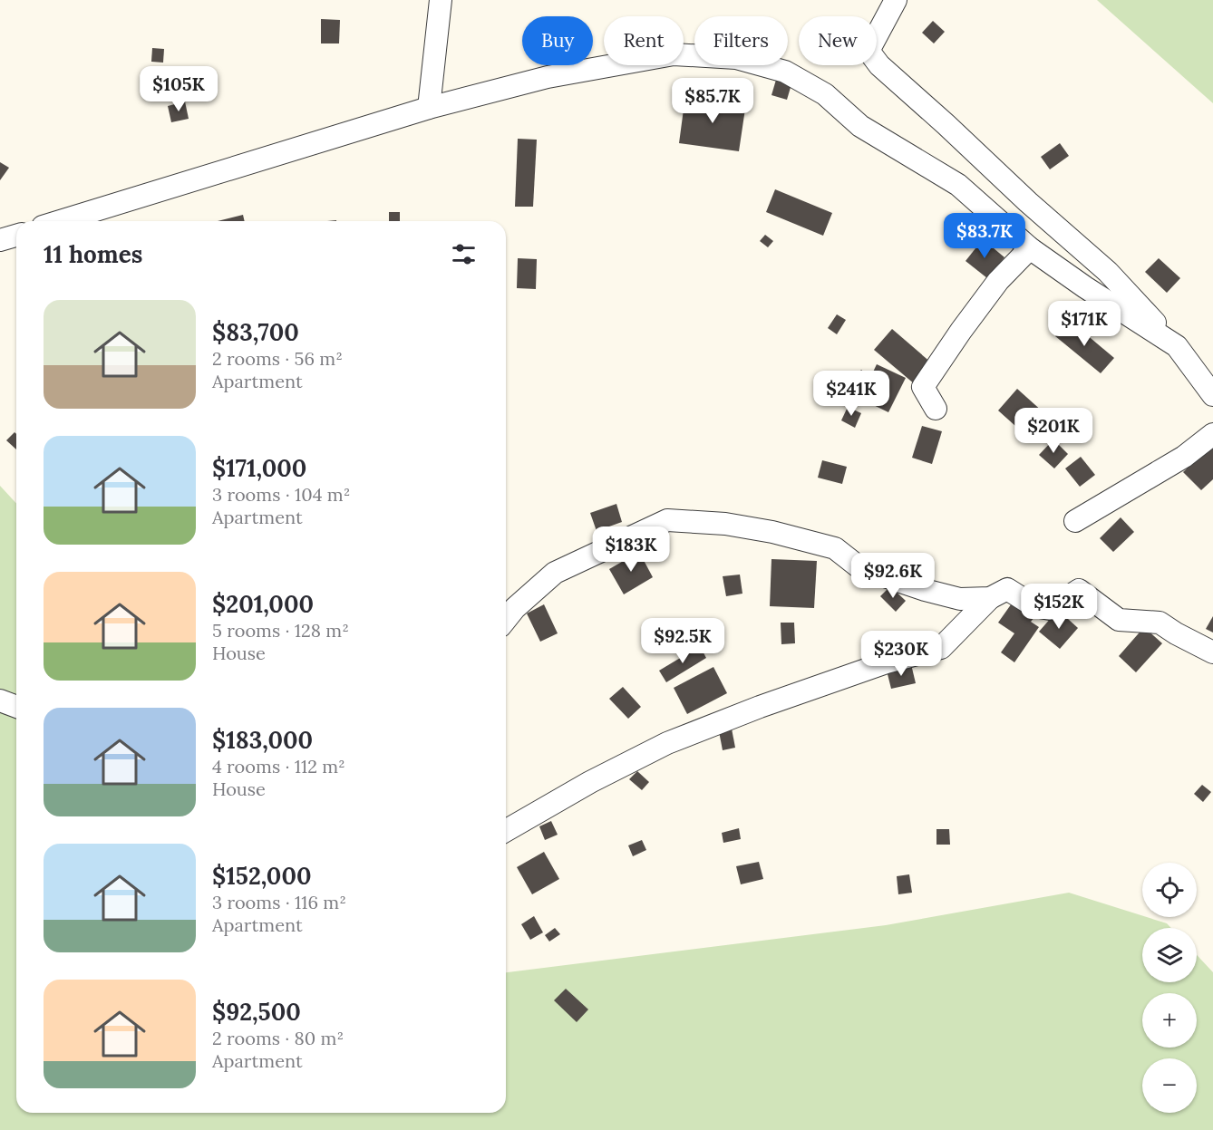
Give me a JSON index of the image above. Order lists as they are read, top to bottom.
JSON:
{
  "page": {
    "chip": [
      "Buy",
      "Rent",
      "Filters",
      "New"
    ],
    "price": [
      "$105K",
      "$85.7K",
      "$83.7K",
      "$171K",
      "$241K",
      "$201K",
      "$183K",
      "$92.6K",
      "$152K",
      "$92.5K",
      "$230K"
    ],
    "heading": "11 homes",
    "list": [
      {
        "name": "$83,700",
        "note": "2 rooms · 56 m² · Apartment"
      },
      {
        "name": "$171,000",
        "note": "3 rooms · 104 m² · Apartment"
      },
      {
        "name": "$201,000",
        "note": "5 rooms · 128 m² · House"
      },
      {
        "name": "$183,000",
        "note": "4 rooms · 112 m² · House"
      },
      {
        "name": "$152,000",
        "note": "3 rooms · 116 m² · Apartment"
      },
      {
        "name": "$92,500",
        "note": "2 rooms · 80 m² · Apartment"
      }
    ],
    "map_buttons": ["+", "−"]
  }
}
